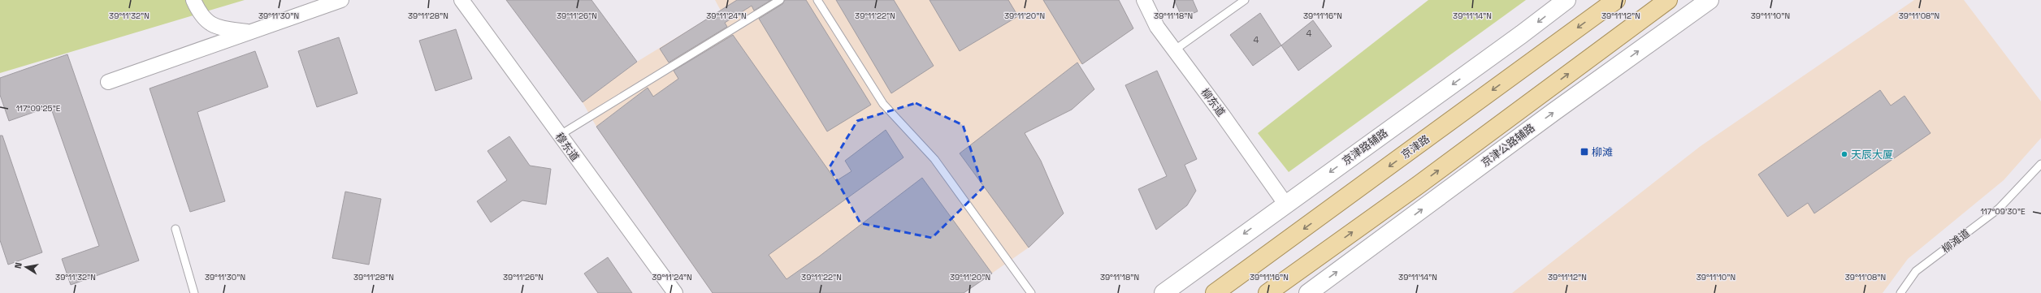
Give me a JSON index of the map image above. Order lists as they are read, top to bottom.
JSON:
{
  "streets": {
    "main road": ["京津路"],
    "street": [
      "柳东道",
      "京津公路辅路",
      "穆东道",
      "京津路辅路"
    ],
    "lane": ["柳滩道"]
  },
  "crossings": [
    ["柳东道", "京津路辅路"]
  ],
  "one_way": ["京津公路辅路", "京津路辅路"],
  "places": {
    "transit": ["柳滩"],
    "other": ["天辰大厦"]
  },
  "house_numbers": ["4", "4"],
  "north": "left",
  "coordinates": [
    "39°11'32\"N",
    "39°11'30\"N",
    "39°11'28\"N",
    "39°11'26\"N",
    "39°11'24\"N",
    "39°11'22\"N",
    "39°11'20\"N",
    "39°11'18\"N",
    "39°11'16\"N",
    "39°11'14\"N",
    "39°11'12\"N",
    "39°11'10\"N",
    "39°11'08\"N",
    "117°09'25\"E",
    "117°09'30\"E"
  ]
}
